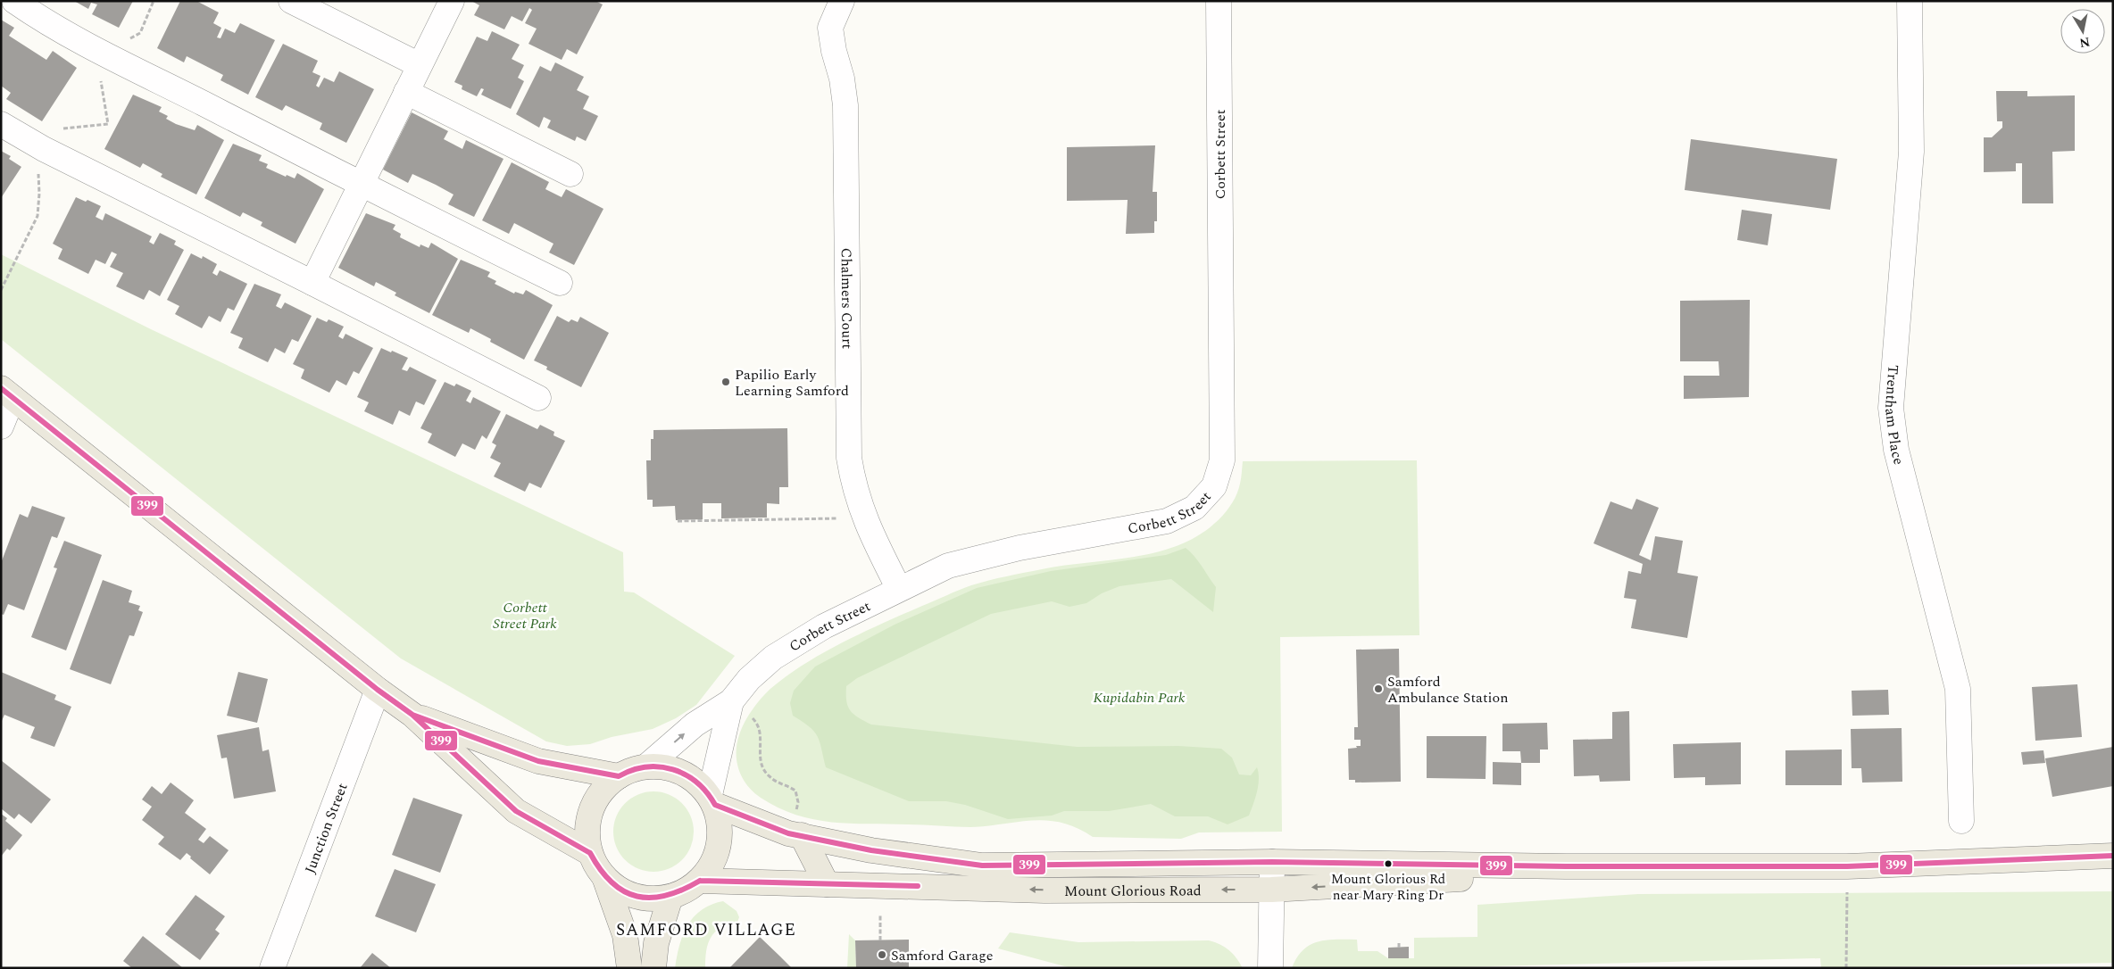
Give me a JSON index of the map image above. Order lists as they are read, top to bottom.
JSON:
{
  "streets": {
    "main road": ["Mount Glorious Road"],
    "street": [
      "Corbett Street",
      "Chalmers Court",
      "Trentham Place",
      "Junction Street"
    ]
  },
  "crossings": [
    ["Corbett Street", "Chalmers Court"],
    ["Corbett Street", "Mount Glorious Road"]
  ],
  "districts": ["SAMFORD VILLAGE"],
  "parks": ["Corbett Street Park", "Kupidabin Park"],
  "places": [
    "Papilio Early Learning Samford",
    "Samford Ambulance Station",
    "Mount Glorious Rd near Mary Ring Dr",
    "Samford Garage"
  ],
  "lines": ["transit line 399"],
  "north": "bottom"
}
